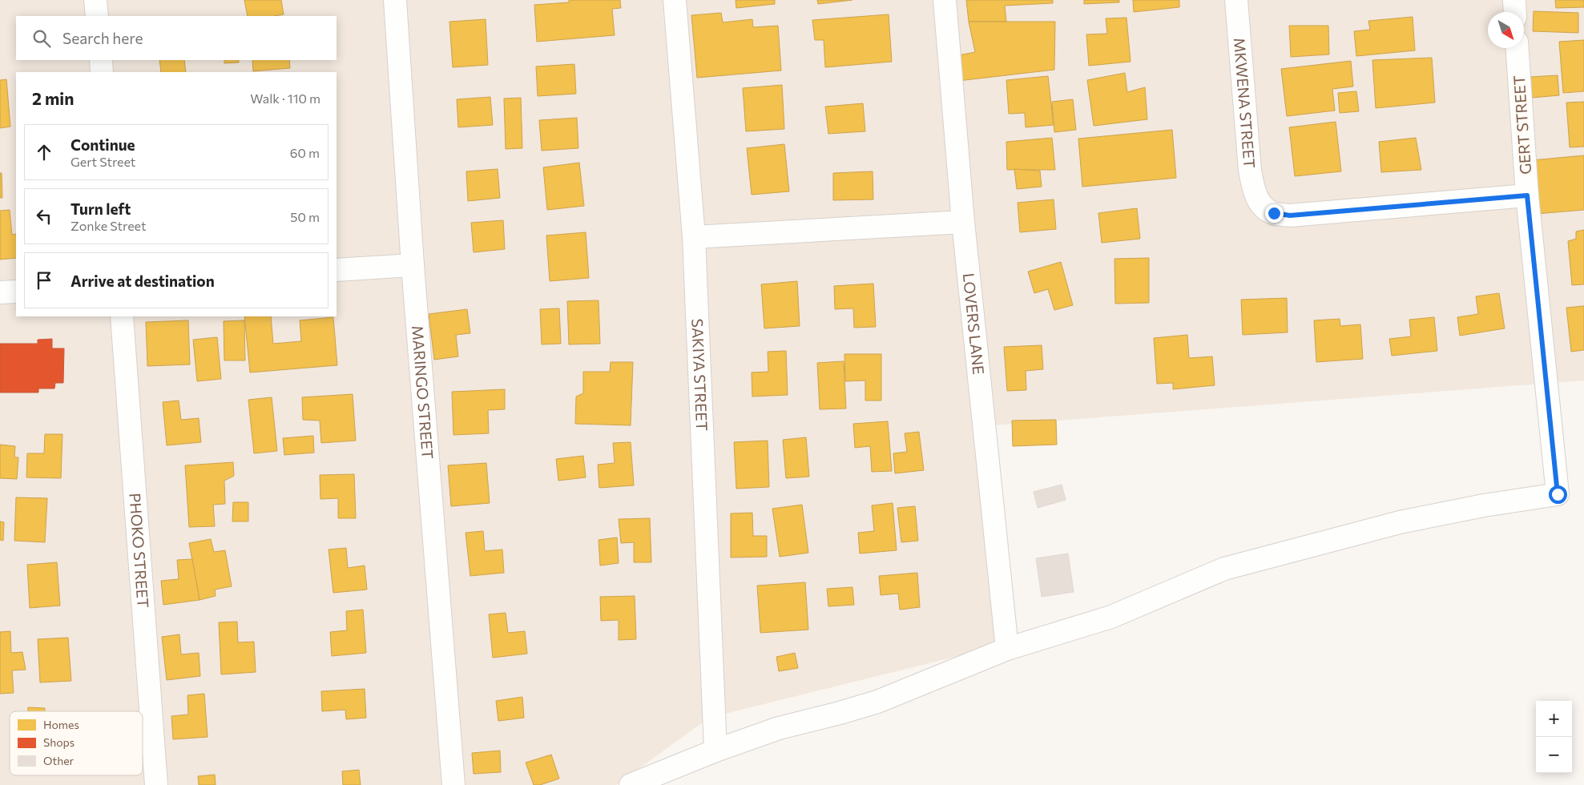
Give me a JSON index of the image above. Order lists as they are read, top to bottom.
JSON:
{
  "streets": {
    "street": [
      "MKWENA STREET",
      "GERT STREET",
      "LOVERS LANE",
      "SAKIYA STREET",
      "MARINGO STREET",
      "PHOKO STREET"
    ]
  },
  "crossings": [
    ["MKWENA STREET", "GERT STREET"],
    ["GERT STREET", "LOVERS LANE"]
  ],
  "legend": ["Homes", "Shops", "Other"],
  "north": "bottom right",
  "page": {
    "search": "Search here",
    "heading": ["2 min", "Walk · 110 m"],
    "list": [
      ["Continue", "Gert Street", "60 m"],
      ["Turn left", "Zonke Street", "50 m"],
      "Arrive at destination"
    ],
    "map_buttons": ["+", "−"]
  }
}
